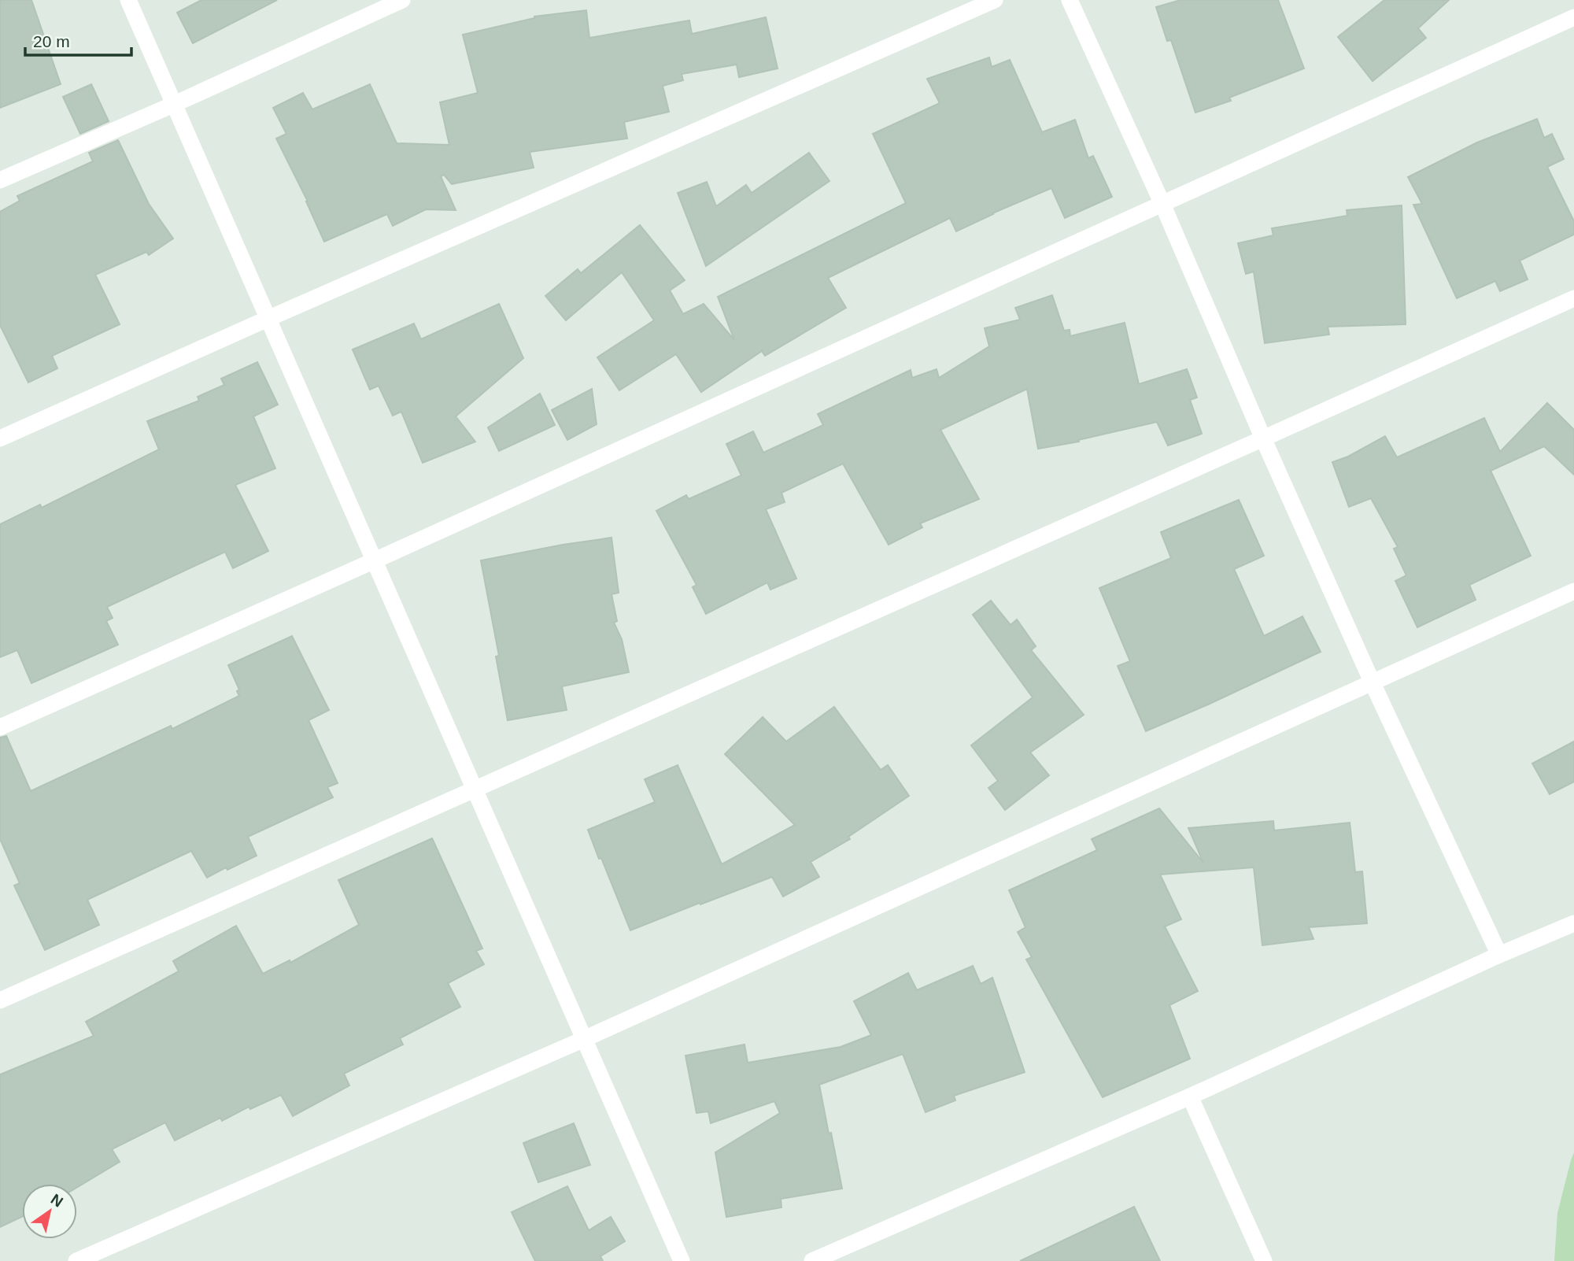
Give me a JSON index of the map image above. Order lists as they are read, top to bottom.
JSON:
{
  "scale_bar": "20 m",
  "north": "top right"
}
